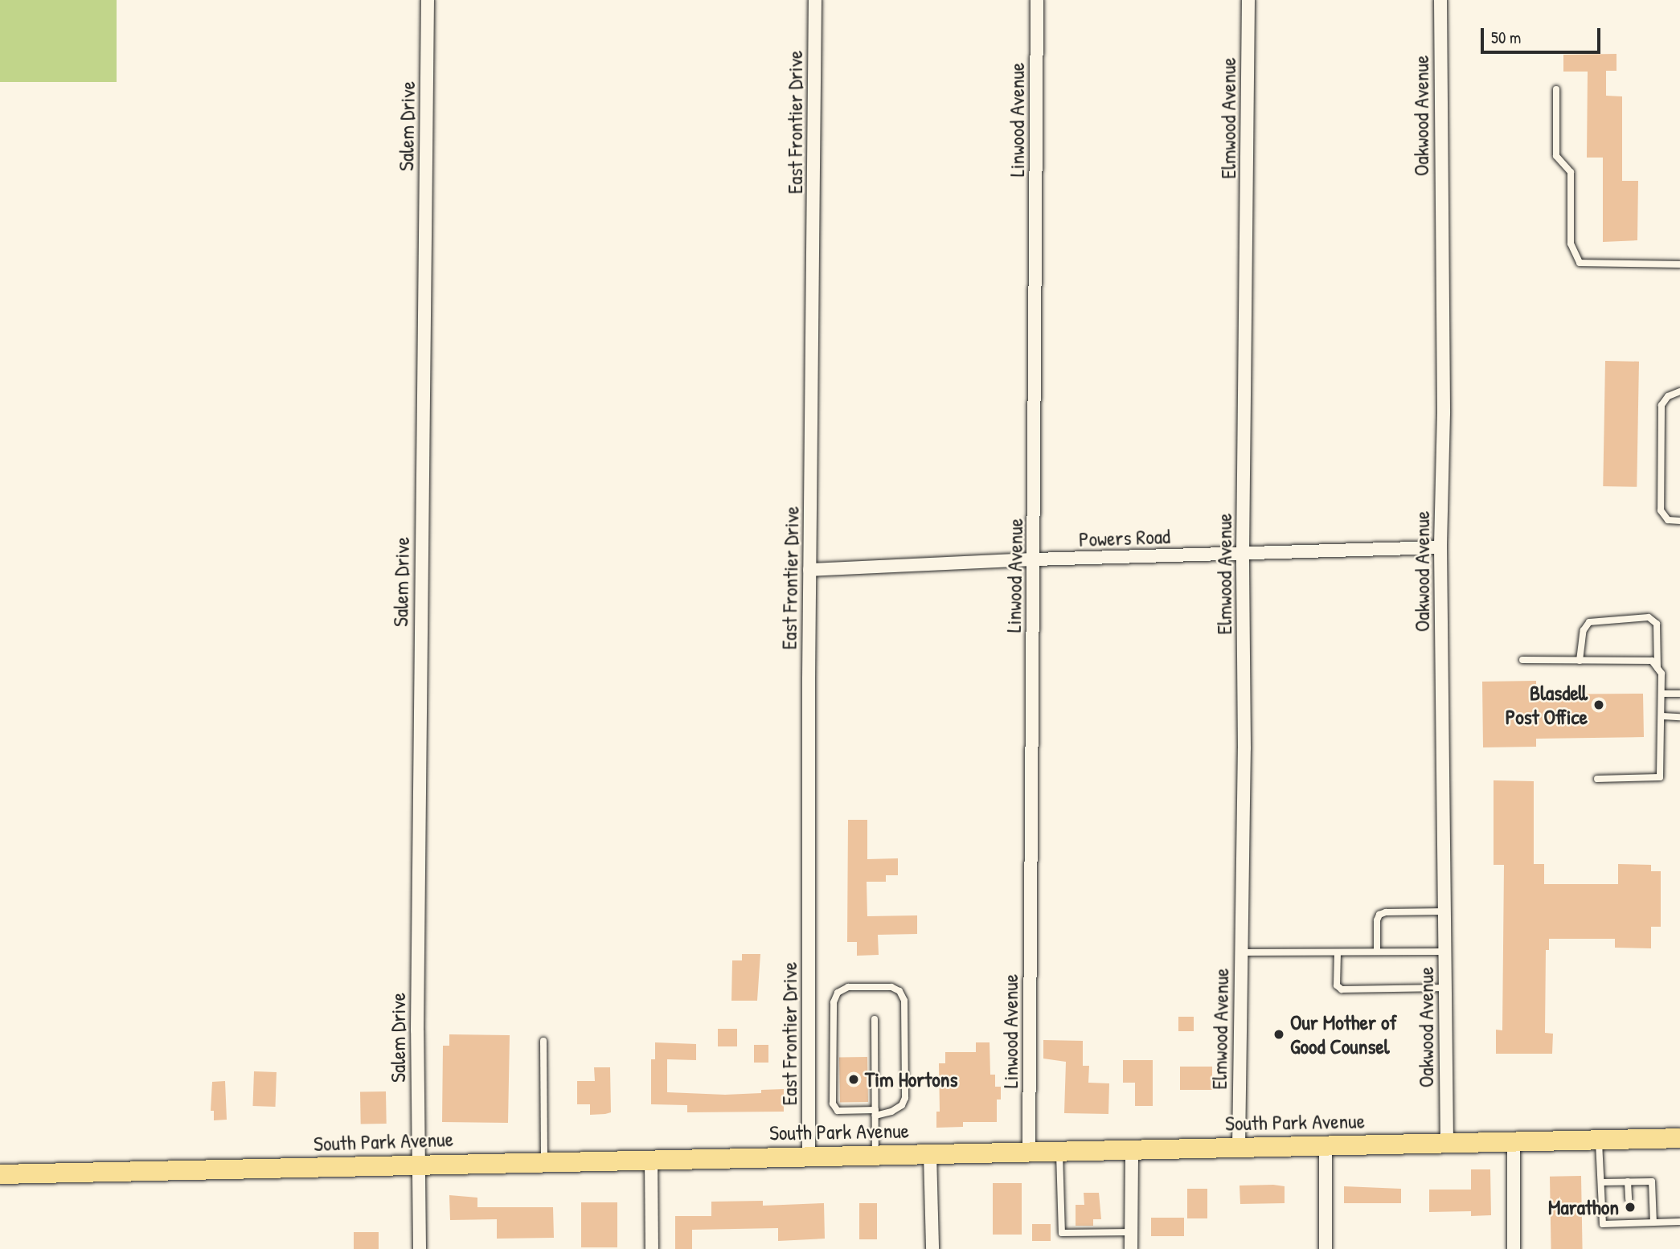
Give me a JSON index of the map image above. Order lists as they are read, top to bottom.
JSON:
{
  "streets": {
    "main road": ["South Park Avenue"],
    "street": [
      "Oakwood Avenue",
      "Elmwood Avenue",
      "Linwood Avenue",
      "East Frontier Drive",
      "Salem Drive",
      "Powers Road"
    ]
  },
  "crossings": [
    ["Oakwood Avenue", "Powers Road"],
    ["Oakwood Avenue", "South Park Avenue"],
    ["Elmwood Avenue", "Powers Road"],
    ["Elmwood Avenue", "South Park Avenue"],
    ["Linwood Avenue", "Powers Road"],
    ["Linwood Avenue", "South Park Avenue"],
    ["East Frontier Drive", "Powers Road"],
    ["East Frontier Drive", "South Park Avenue"],
    ["Salem Drive", "South Park Avenue"]
  ],
  "places": [
    "Blasdell Post Office",
    "Our Mother of Good Counsel",
    "Tim Hortons",
    "Marathon"
  ],
  "scale_bar": "50 m"
}
